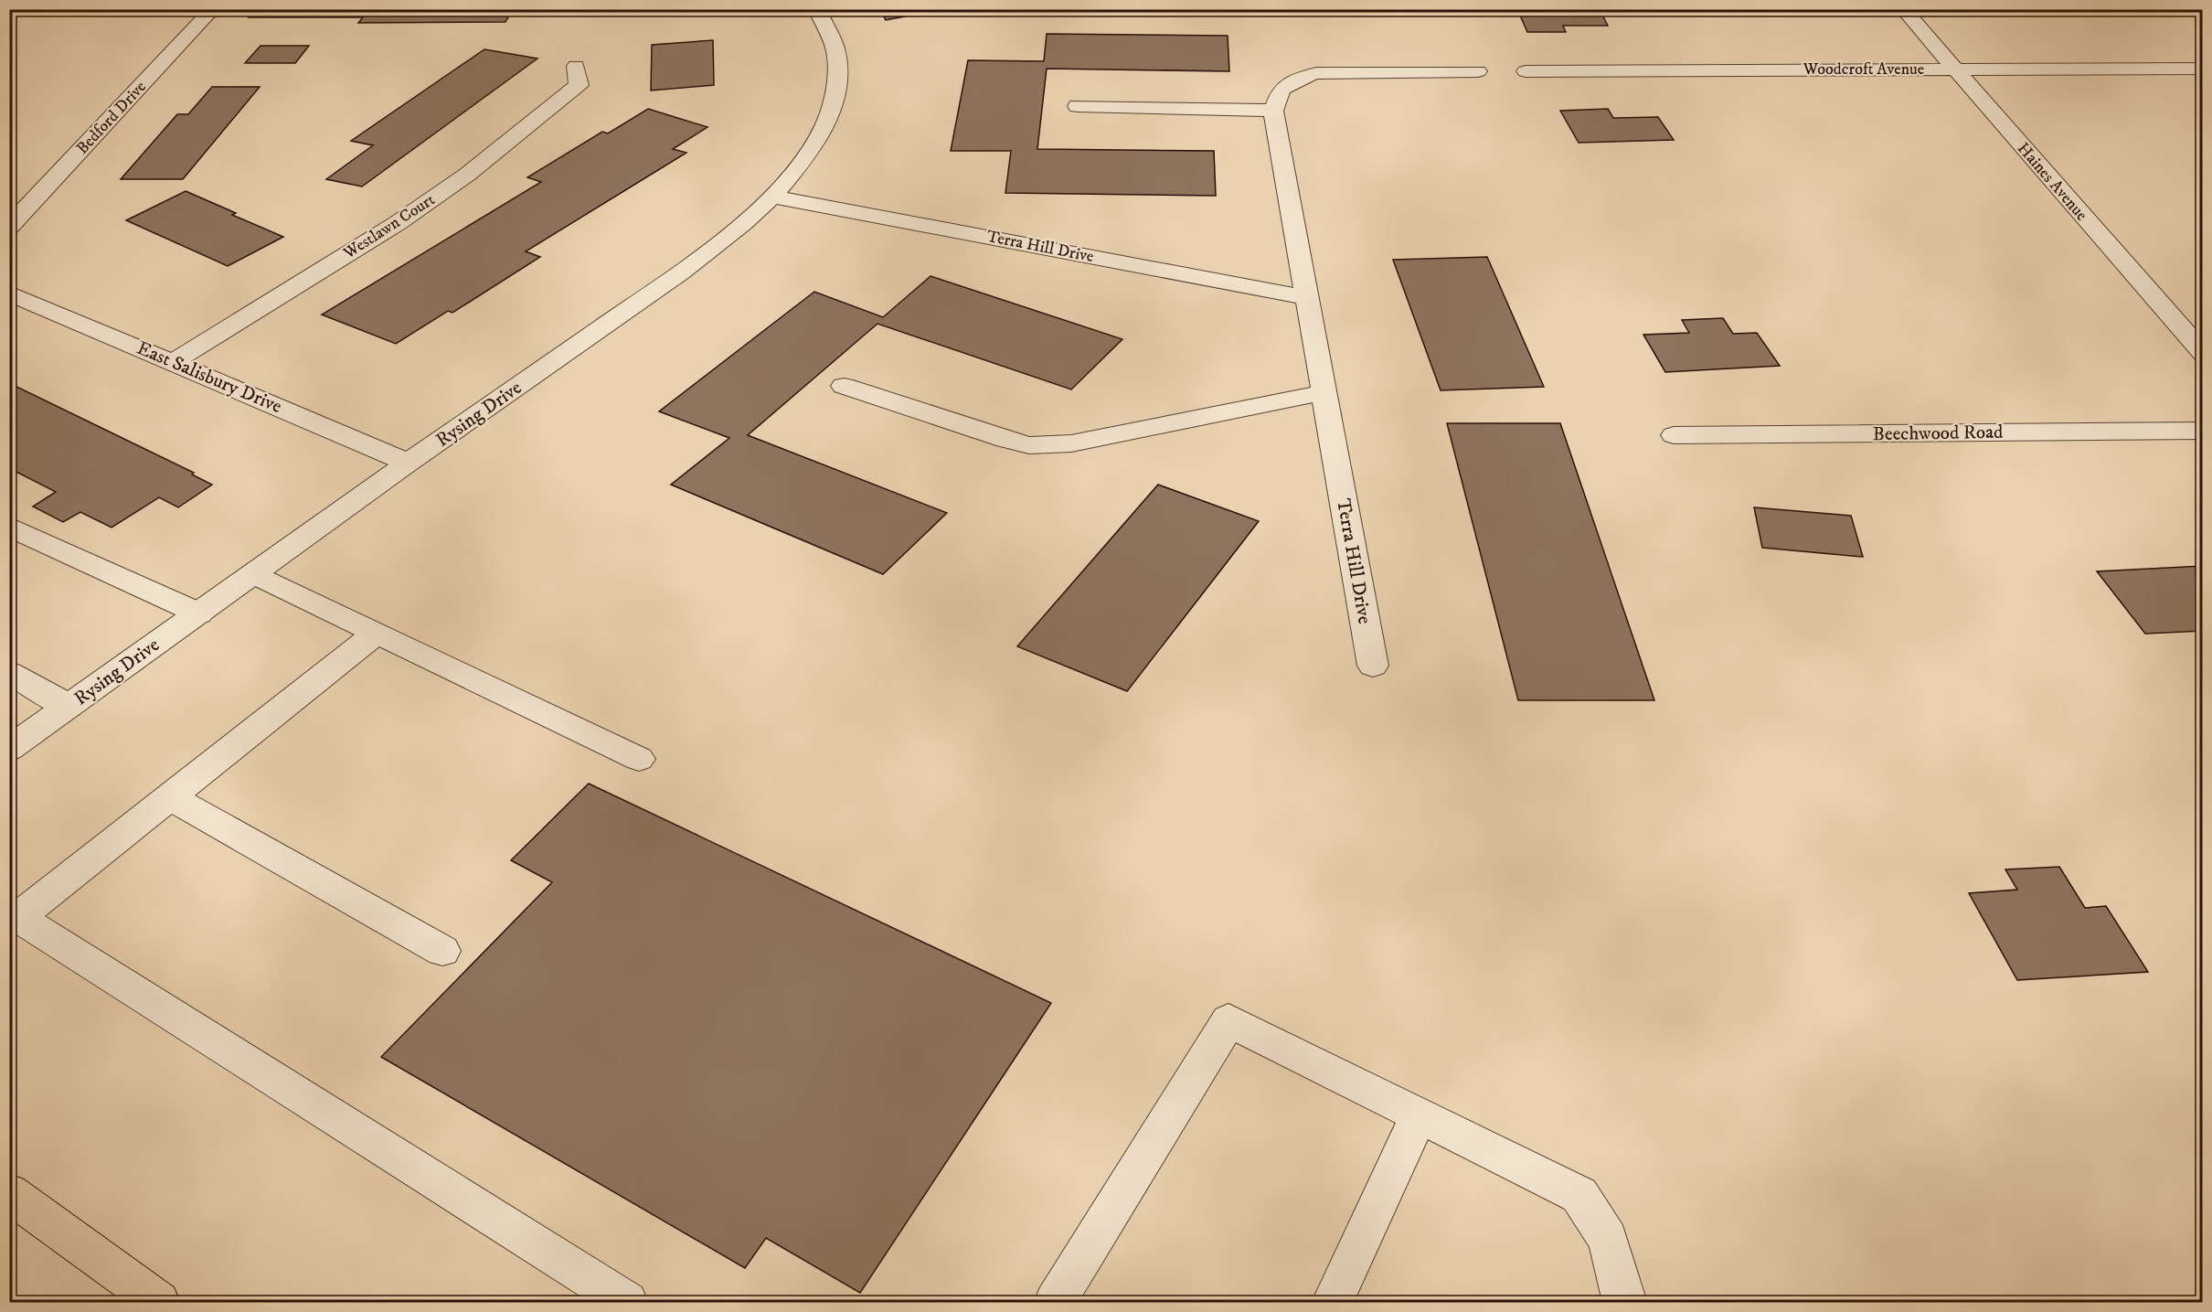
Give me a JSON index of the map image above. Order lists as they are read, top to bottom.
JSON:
{
  "streets": {
    "street": [
      "Woodcroft Avenue",
      "Bedford Drive",
      "Haines Avenue",
      "Westlawn Court",
      "Terra Hill Drive",
      "East Salisbury Drive",
      "Rysing Drive",
      "Beechwood Road"
    ]
  },
  "crossings": [
    ["Woodcroft Avenue", "Haines Avenue"],
    ["Westlawn Court", "East Salisbury Drive"],
    ["Terra Hill Drive", "Rysing Drive"],
    ["East Salisbury Drive", "Rysing Drive"]
  ]
}
